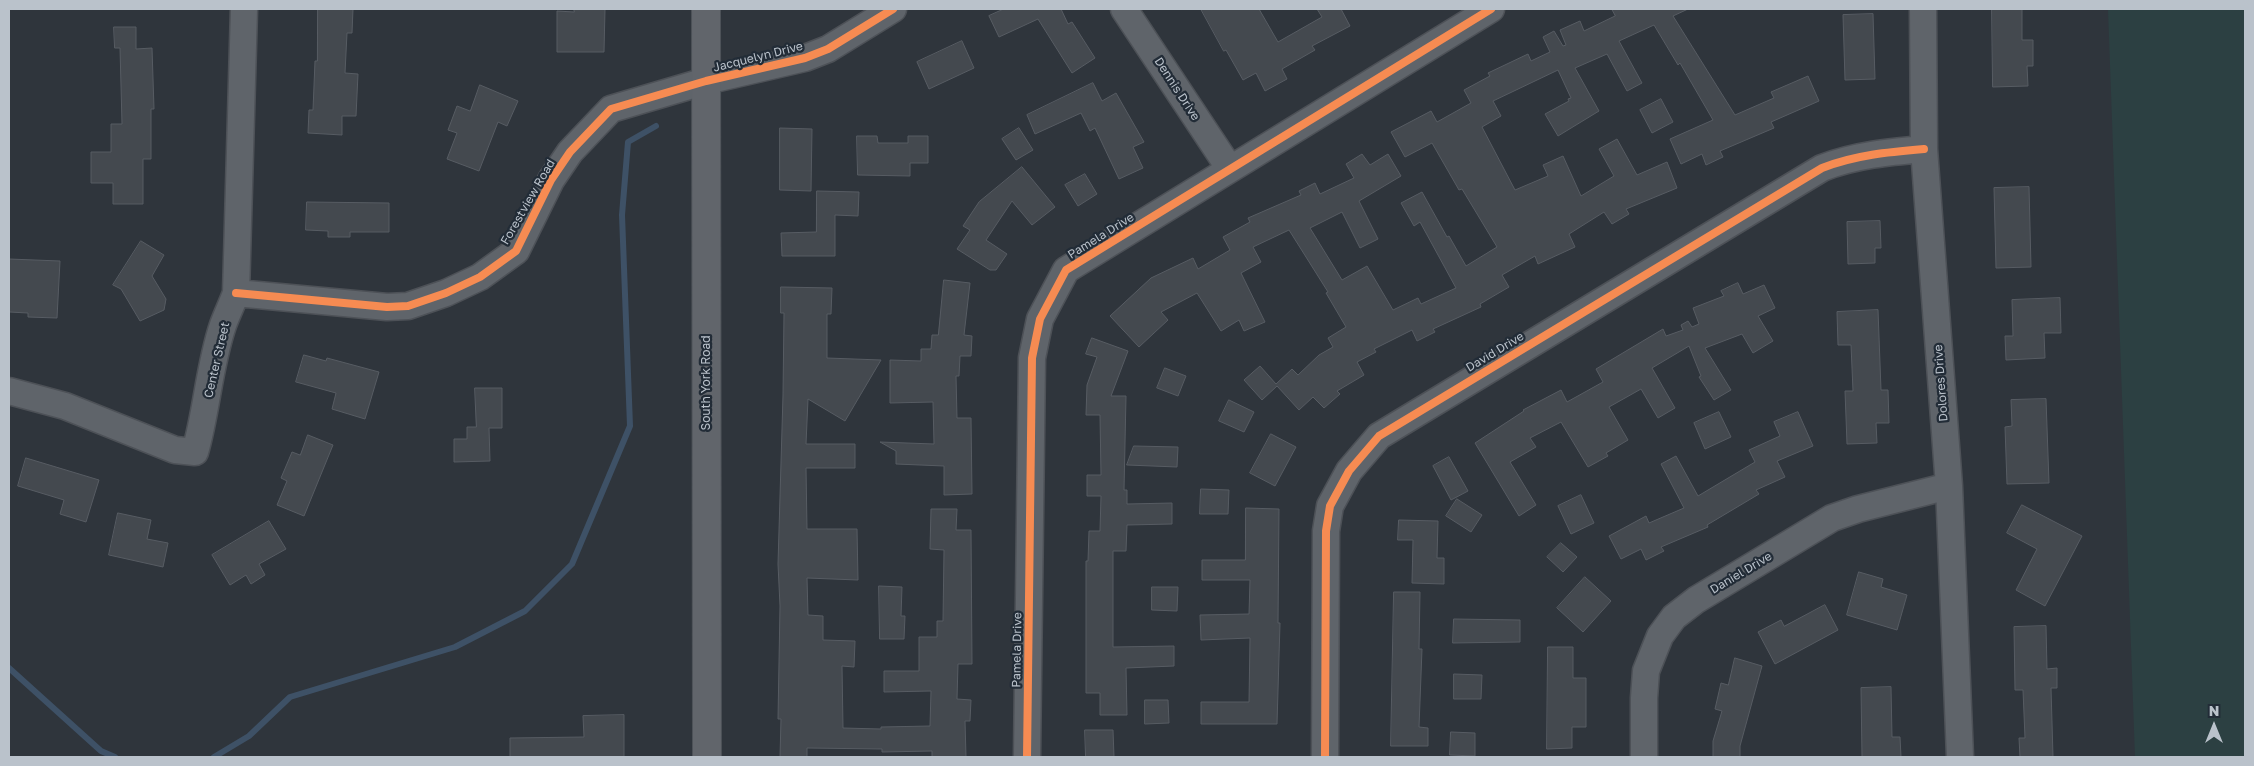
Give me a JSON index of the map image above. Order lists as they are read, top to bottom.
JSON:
{
  "streets": {
    "main road": ["South York Road"],
    "street": [
      "Jacquelyn Drive",
      "Dennis Drive",
      "Forestview Road",
      "Pamela Drive",
      "David Drive",
      "Center Street",
      "Dolores Drive",
      "Daniel Drive"
    ]
  },
  "crossings": [
    ["Jacquelyn Drive", "Forestview Road"],
    ["Jacquelyn Drive", "South York Road"],
    ["Dennis Drive", "Pamela Drive"],
    ["Forestview Road", "Center Street"],
    ["Forestview Road", "South York Road"],
    ["David Drive", "Dolores Drive"],
    ["Dolores Drive", "Daniel Drive"]
  ],
  "north": "top"
}
